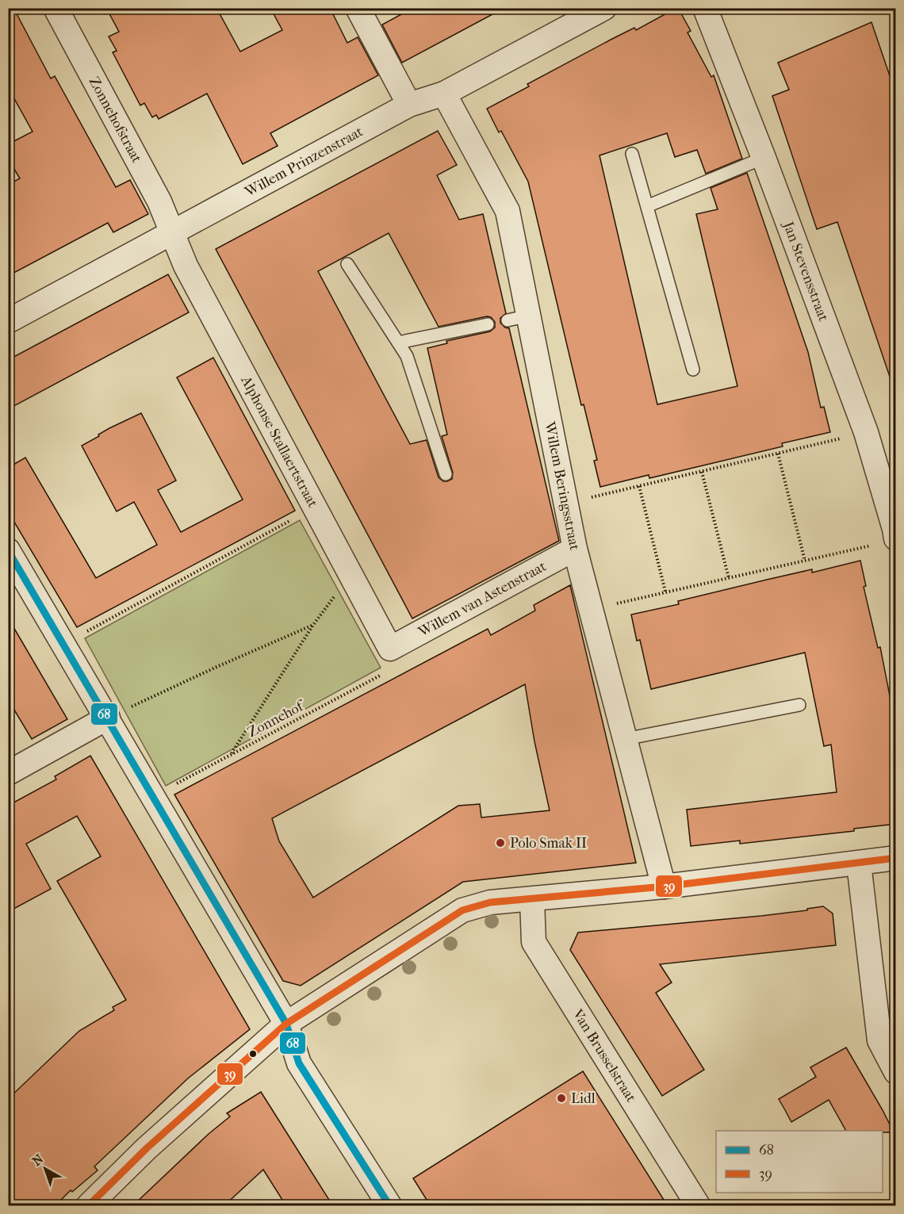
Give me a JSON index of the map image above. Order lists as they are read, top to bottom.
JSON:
{
  "streets": {
    "street": [
      "Zonnehofstraat",
      "Willem Prinzenstraat",
      "Jan Stevensstraat",
      "Alphonse Stallaertstraat",
      "Willem Beringsstraat",
      "Willem van Astenstraat",
      "Van Brusselstraat"
    ],
    "path": ["Zonnehof"]
  },
  "crossings": [
    ["Zonnehofstraat", "Willem Prinzenstraat"],
    ["Zonnehofstraat", "Alphonse Stallaertstraat"],
    ["Willem Prinzenstraat", "Alphonse Stallaertstraat"],
    ["Willem Prinzenstraat", "Willem Beringsstraat"],
    ["Alphonse Stallaertstraat", "Willem van Astenstraat"],
    ["Alphonse Stallaertstraat", "Zonnehof"],
    ["Willem Beringsstraat", "Willem van Astenstraat"],
    ["Willem van Astenstraat", "Zonnehof"]
  ],
  "places": ["Polo Smak II", "Lidl"],
  "lines": ["transit line 68", "transit line 39"],
  "legend": ["68", "39"],
  "north": "top left"
}
